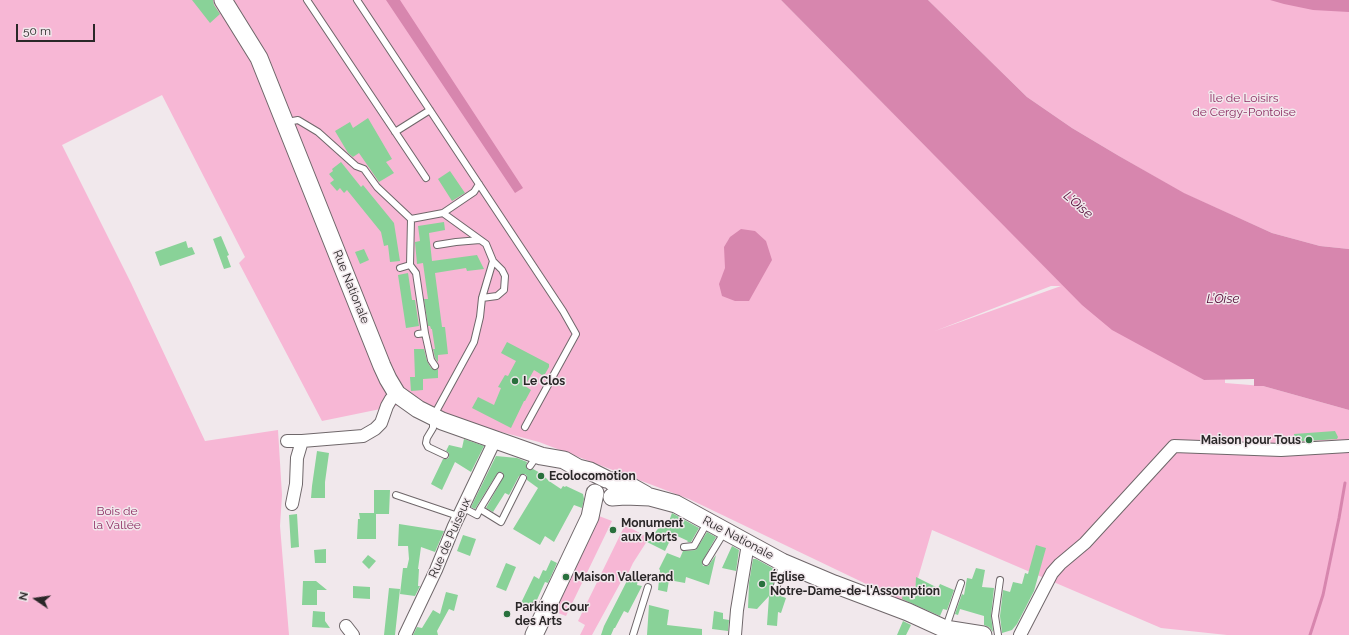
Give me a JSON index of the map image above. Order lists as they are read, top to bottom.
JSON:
{
  "streets": {
    "street": ["Rue Nationale", "Rue de Puiseux"]
  },
  "crossings": [
    ["Rue Nationale", "Rue de Puiseux"]
  ],
  "water": ["L'Oise", "L’Oise"],
  "parks": ["Île de Loisirs de Cergy-Pontoise", "Bois de la Vallée"],
  "places": [
    "Le Clos",
    "Maison pour Tous",
    "Ecolocomotion",
    "Monument aux Morts",
    "Maison Vallerand",
    "Église Notre-Dame-de-l'Assomption",
    "Parking Cour des Arts"
  ],
  "scale_bar": "50 m",
  "north": "left"
}
